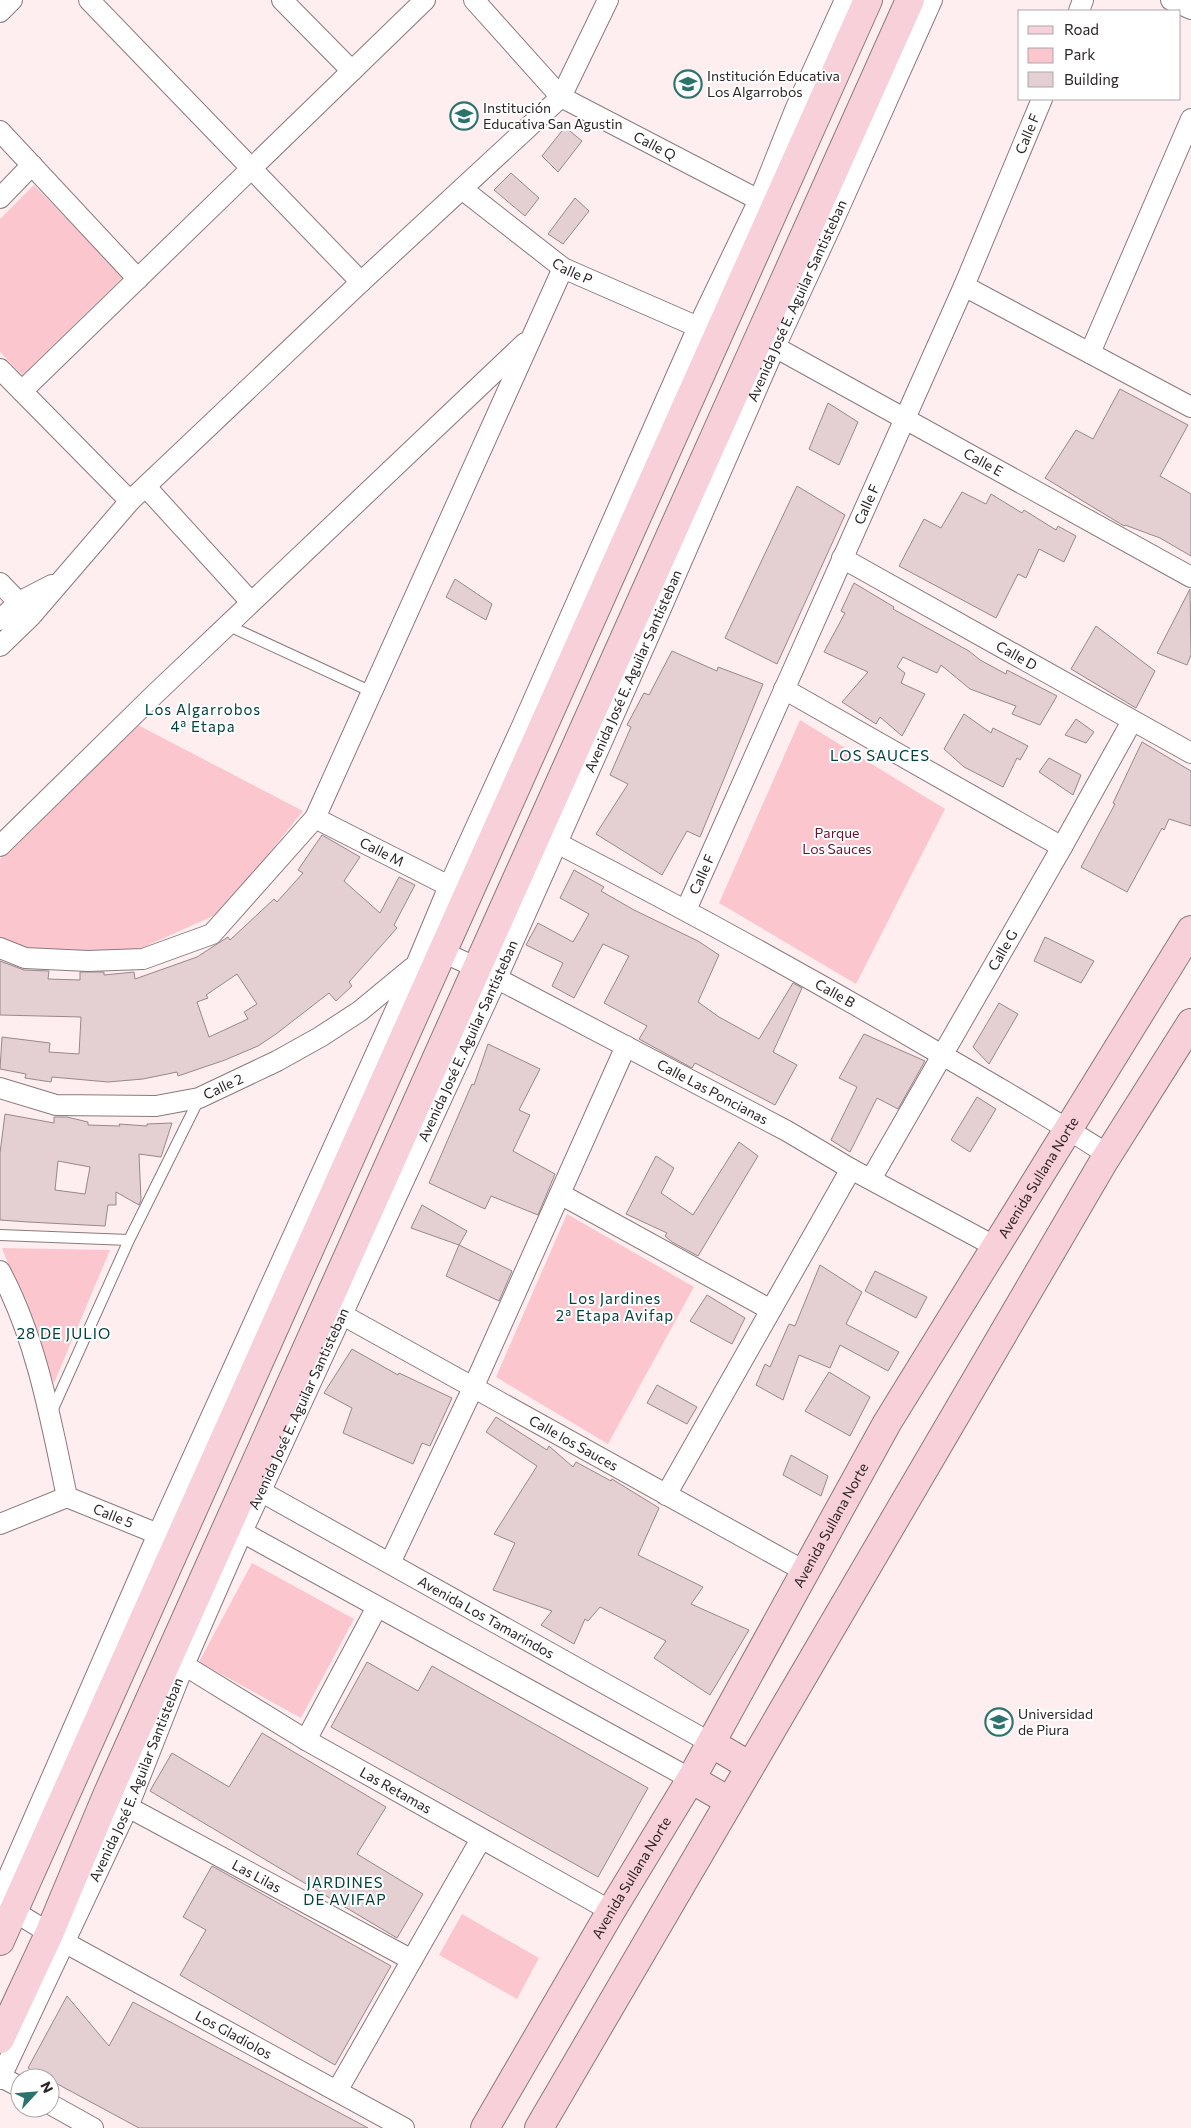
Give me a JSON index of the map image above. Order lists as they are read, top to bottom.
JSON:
{
  "streets": {
    "main road": ["Avenida José E. Aguilar Santisteban", "Avenida Sullana Norte"],
    "street": [
      "Calle F",
      "Calle Q",
      "Calle P",
      "Calle E",
      "Calle D",
      "Calle M",
      "Calle G",
      "Calle B",
      "Calle 2",
      "Calle Las Poncianas",
      "Calle los Sauces",
      "Calle 5",
      "Avenida Los Tamarindos",
      "Las Retamas",
      "Las Lilas",
      "Los Gladiolos"
    ]
  },
  "crossings": [
    ["Calle F", "Calle E"],
    ["Calle F", "Calle D"],
    ["Calle F", "Calle B"],
    ["Avenida José E. Aguilar Santisteban", "Calle E"],
    ["Avenida José E. Aguilar Santisteban", "Calle B"],
    ["Avenida José E. Aguilar Santisteban", "Calle Las Poncianas"],
    ["Avenida José E. Aguilar Santisteban", "Calle los Sauces"],
    ["Avenida José E. Aguilar Santisteban", "Avenida Los Tamarindos"],
    ["Avenida José E. Aguilar Santisteban", "Las Retamas"],
    ["Avenida José E. Aguilar Santisteban", "Las Lilas"],
    ["Avenida José E. Aguilar Santisteban", "Los Gladiolos"],
    ["Calle D", "Calle G"],
    ["Calle G", "Calle B"],
    ["Calle G", "Calle Las Poncianas"],
    ["Calle B", "Avenida Sullana Norte"],
    ["Calle Las Poncianas", "Avenida Sullana Norte"],
    ["Avenida Sullana Norte", "Calle los Sauces"],
    ["Avenida Sullana Norte", "Avenida Los Tamarindos"],
    ["Avenida Sullana Norte", "Las Retamas"]
  ],
  "districts": [
    "Los Algarrobos 4ª Etapa",
    "LOS SAUCES",
    "Los Jardines 2ª Etapa Avifap",
    "28 DE JULIO",
    "JARDINES DE AVIFAP"
  ],
  "parks": ["Parque Los Sauces"],
  "places": {
    "school or university": ["Institución Educativa Los Algarrobos", "Institución Educativa San Agustin", "Universidad de Piura"]
  },
  "legend": ["Road", "Park", "Building"],
  "north": "top right"
}
